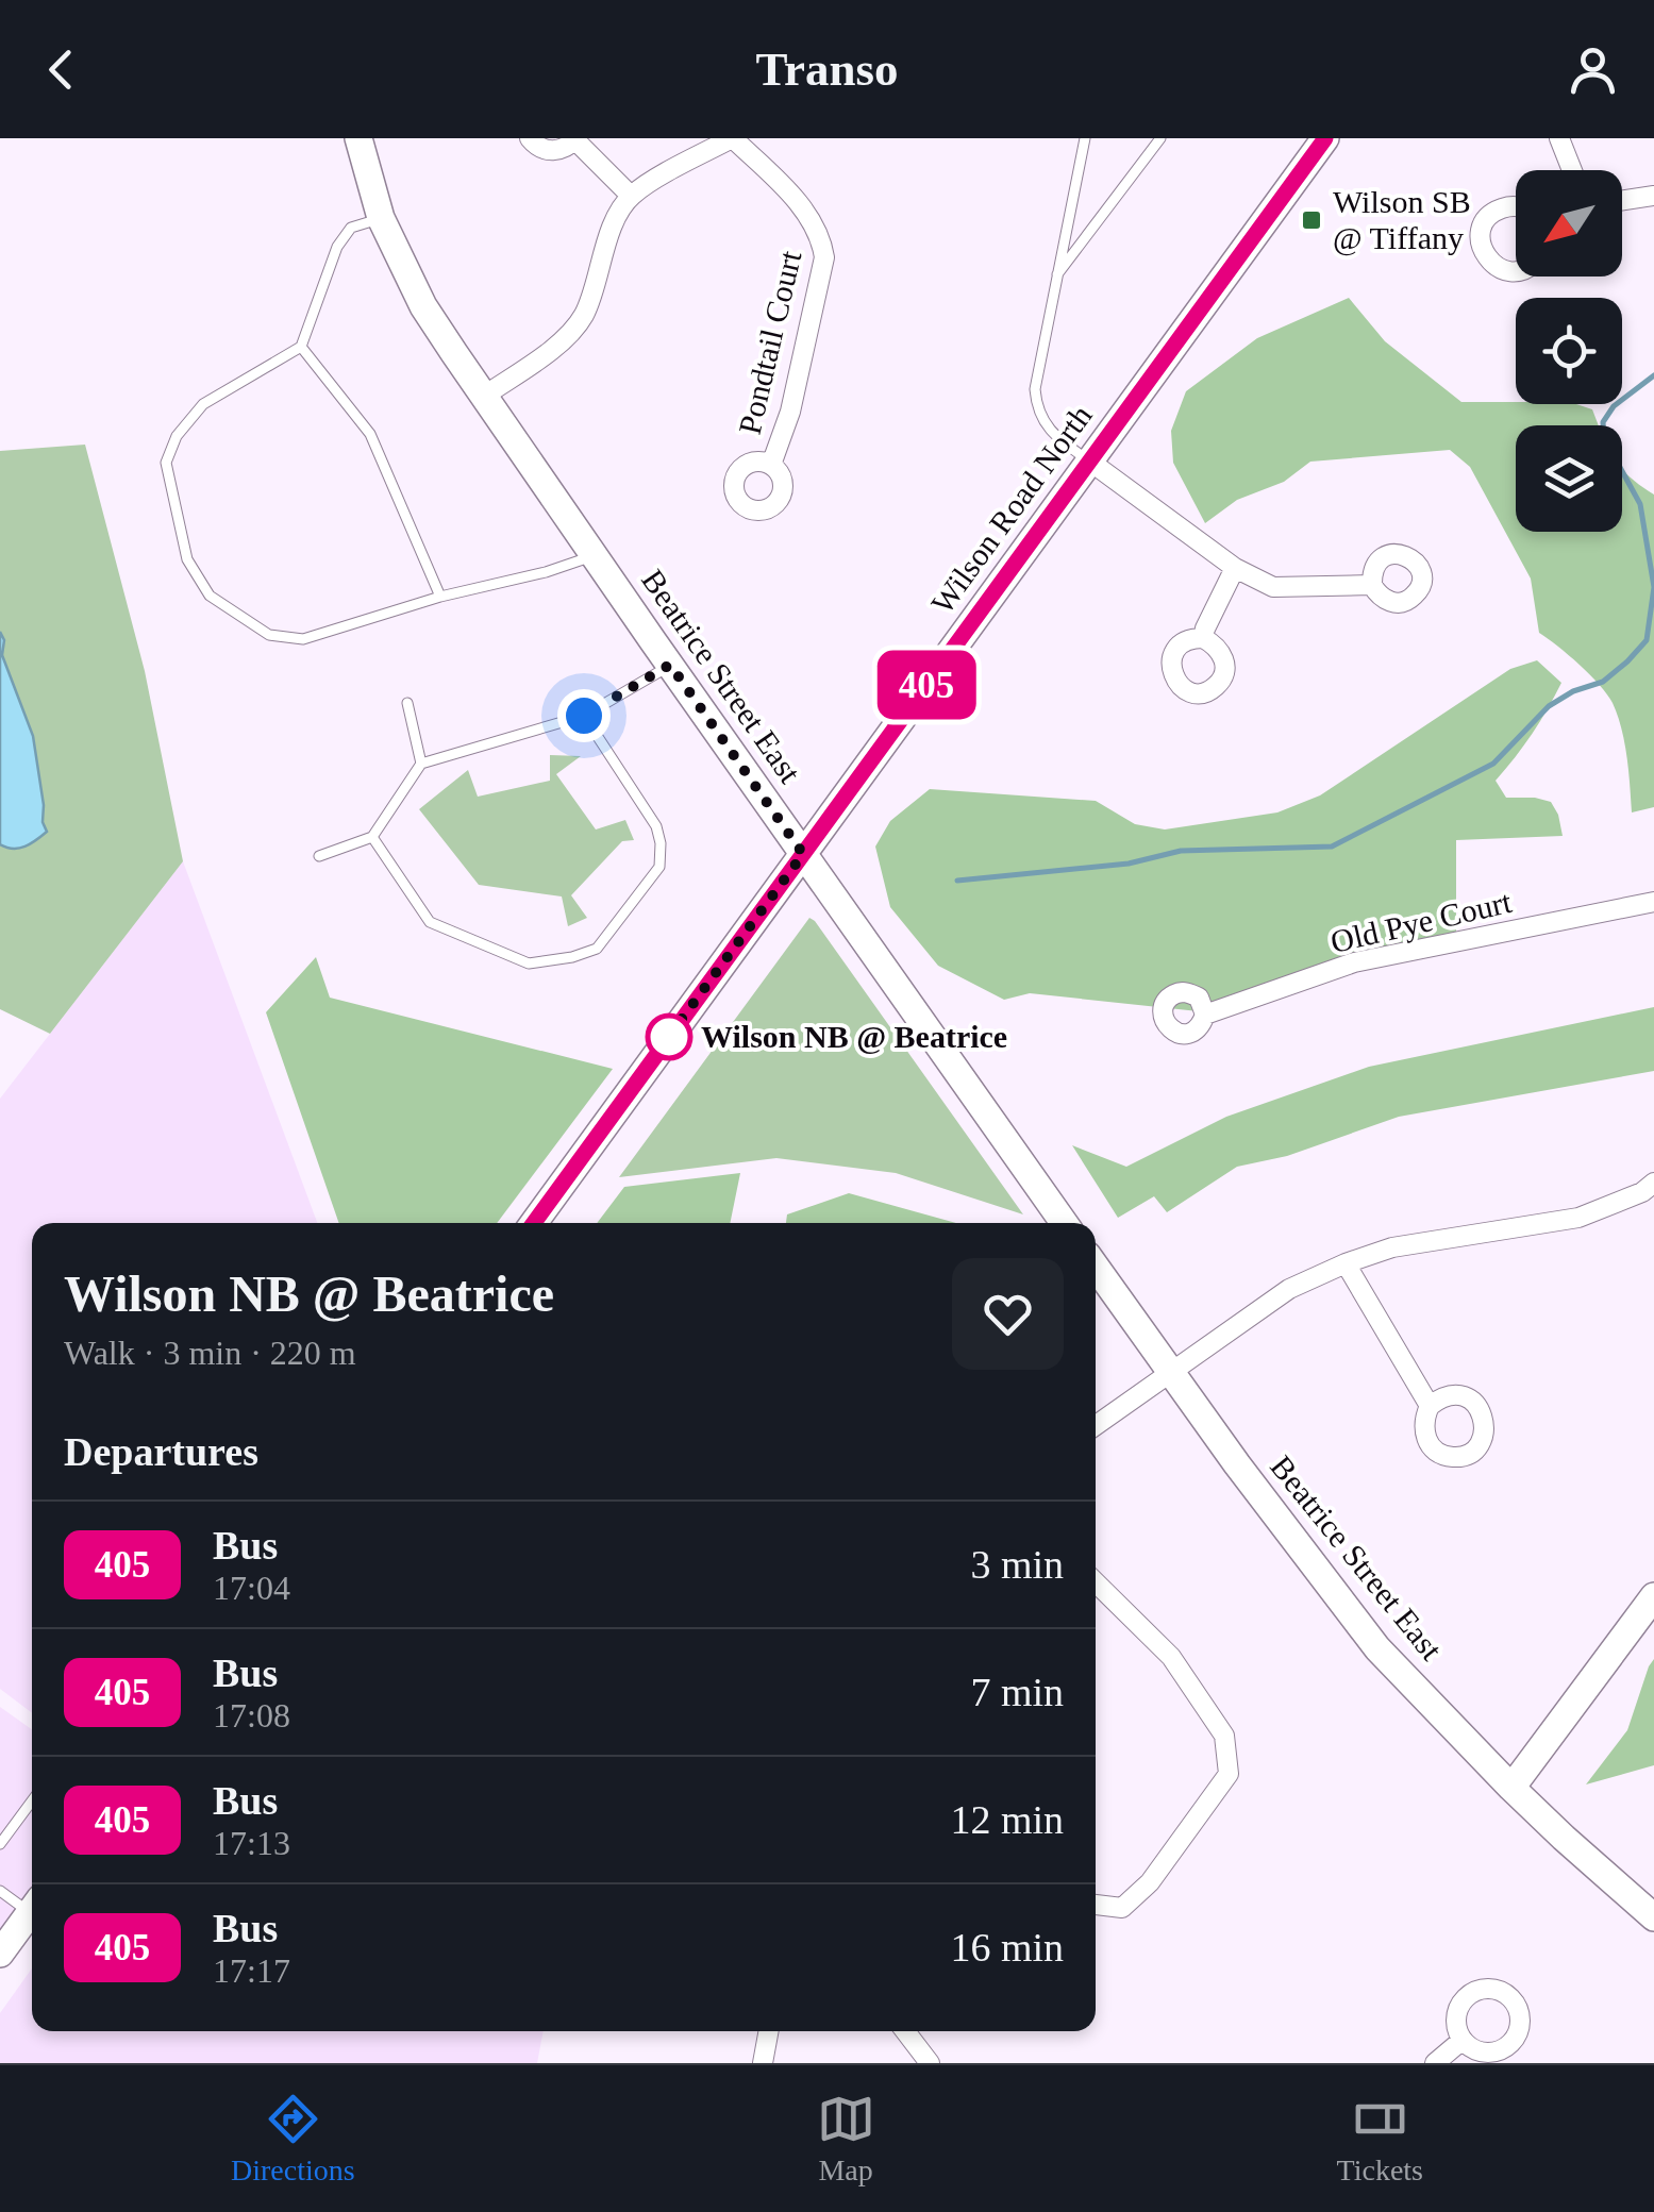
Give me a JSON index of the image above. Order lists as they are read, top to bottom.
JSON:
{
  "streets": {
    "street": [
      "Pondtail Court",
      "Wilson Road North",
      "Beatrice Street East",
      "Old Pye Court"
    ]
  },
  "crossings": [
    ["Wilson Road North", "Beatrice Street East"]
  ],
  "places": {
    "transit": ["Wilson SB @ Tiffany"],
    "other": ["Wilson NB @ Beatrice"]
  },
  "lines": ["bus line 405"],
  "north": "bottom left",
  "page": {
    "header": "Transo",
    "on_map": "405",
    "heading": [
      ["Wilson NB @ Beatrice", "Walk · 3 min · 220 m"],
      "Departures"
    ],
    "list": [
      {
        "mark": "405",
        "name": "Bus",
        "note": "17:04",
        "value": "3 min"
      },
      {
        "mark": "405",
        "name": "Bus",
        "note": "17:08",
        "value": "7 min"
      },
      {
        "mark": "405",
        "name": "Bus",
        "note": "17:13",
        "value": "12 min"
      },
      {
        "mark": "405",
        "name": "Bus",
        "note": "17:17",
        "value": "16 min"
      }
    ],
    "tabs": ["Directions", "Map", "Tickets"]
  }
}
